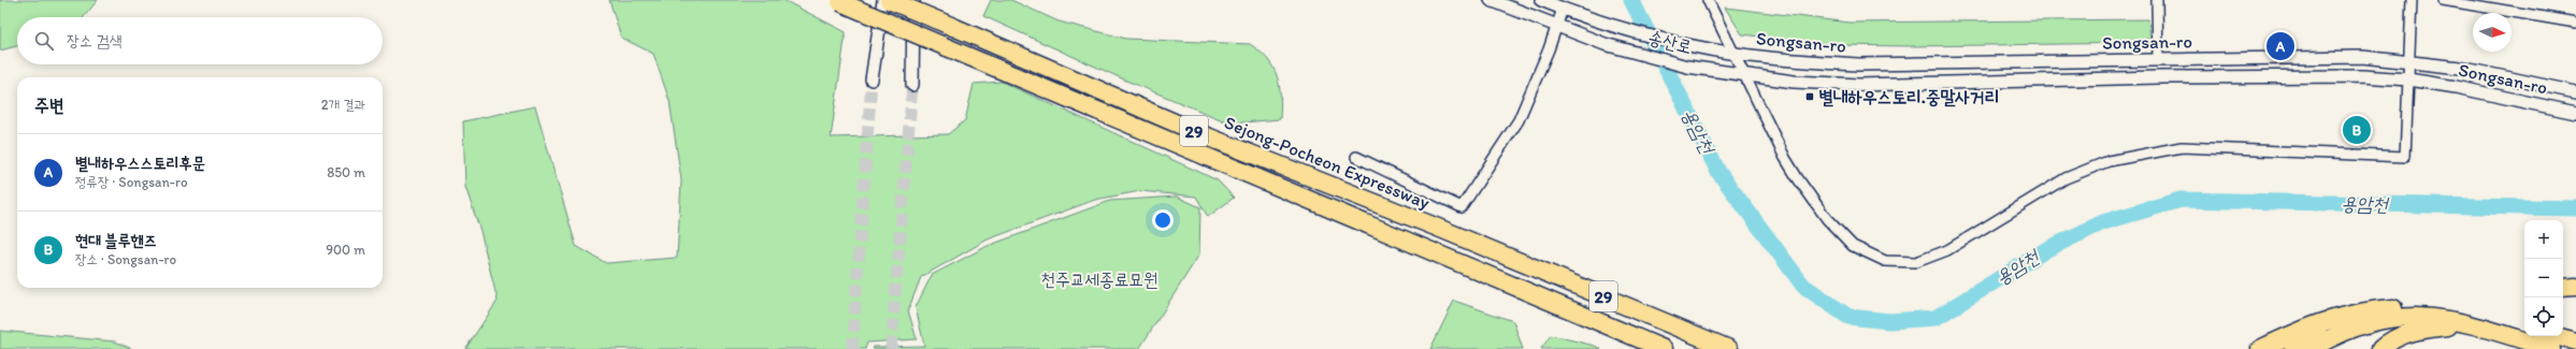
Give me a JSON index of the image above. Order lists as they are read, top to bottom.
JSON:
{
  "streets": {
    "highway": ["29", "Sejong-Pocheon Expressway"],
    "street": ["송산로", "Songsan-ro"]
  },
  "crossings": [
    ["송산로", "Songsan-ro"]
  ],
  "water": ["용암천"],
  "parks": ["천주교세종료묘원"],
  "places": {
    "transit": ["별내하우스토리.중말사거리"]
  },
  "north": "right",
  "page": {
    "search": "장소 검색",
    "pins": ["A", "B"],
    "heading": ["주변", "2개 결과"],
    "list": [
      {
        "mark": "A",
        "name": "별내하우스스토리후문",
        "note": "정류장 · Songsan-ro",
        "value": "850 m"
      },
      {
        "mark": "B",
        "name": "현대 블루핸즈",
        "note": "장소 · Songsan-ro",
        "value": "900 m"
      }
    ],
    "map_buttons": ["+", "−"]
  }
}
